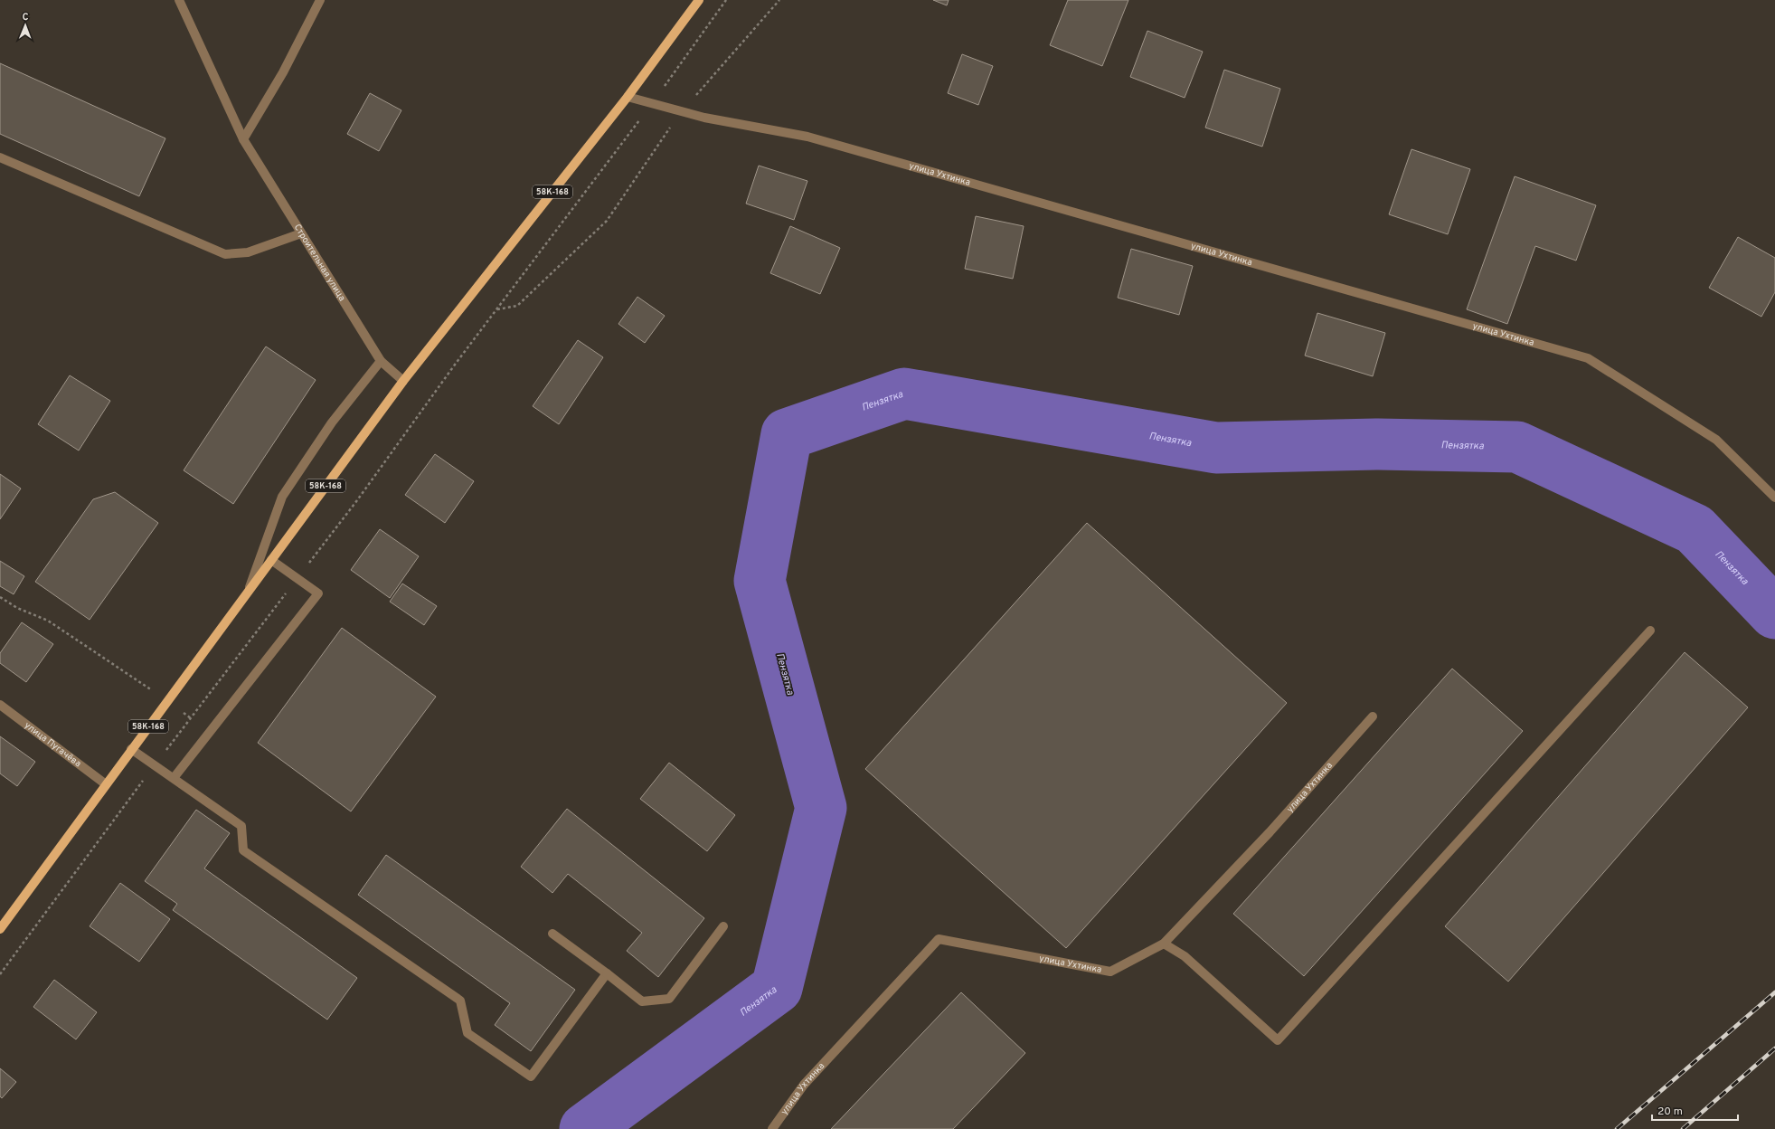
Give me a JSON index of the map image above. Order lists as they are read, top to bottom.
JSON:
{
  "streets": {
    "main road": ["58К-168"],
    "street": ["улица Ухтинка", "Строительная улица", "улица Пугачёва"]
  },
  "crossings": [
    ["улица Ухтинка", "58К-168"],
    ["58К-168", "Строительная улица"],
    ["58К-168", "улица Пугачёва"]
  ],
  "water": ["Пензятка"],
  "scale_bar": "20 m",
  "north": "top"
}
